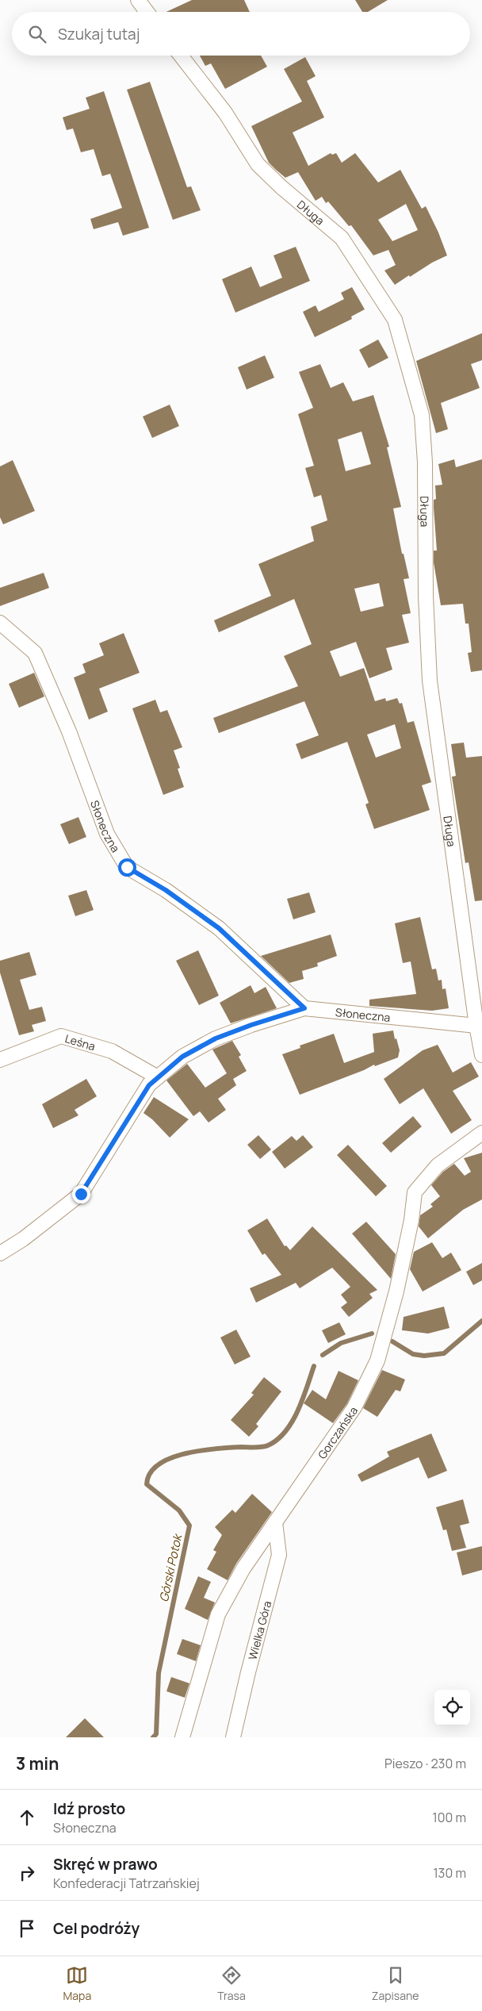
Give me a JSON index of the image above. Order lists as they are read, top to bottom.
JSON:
{
  "streets": {
    "street": [
      "Długa",
      "Słoneczna",
      "Leśna",
      "Gorczańska",
      "Wielka Góra"
    ]
  },
  "crossings": [
    ["Długa", "Słoneczna"],
    ["Gorczańska", "Wielka Góra"]
  ],
  "water": ["Górski Potok"],
  "page": {
    "search": "Szukaj tutaj",
    "heading": ["3 min", "Pieszo · 230 m"],
    "list": [
      ["Idź prosto", "Słoneczna", "100 m"],
      ["Skręć w prawo", "Konfederacji Tatrzańskiej", "130 m"],
      "Cel podróży"
    ],
    "nav": ["Mapa", "Trasa", "Zapisane"]
  }
}
